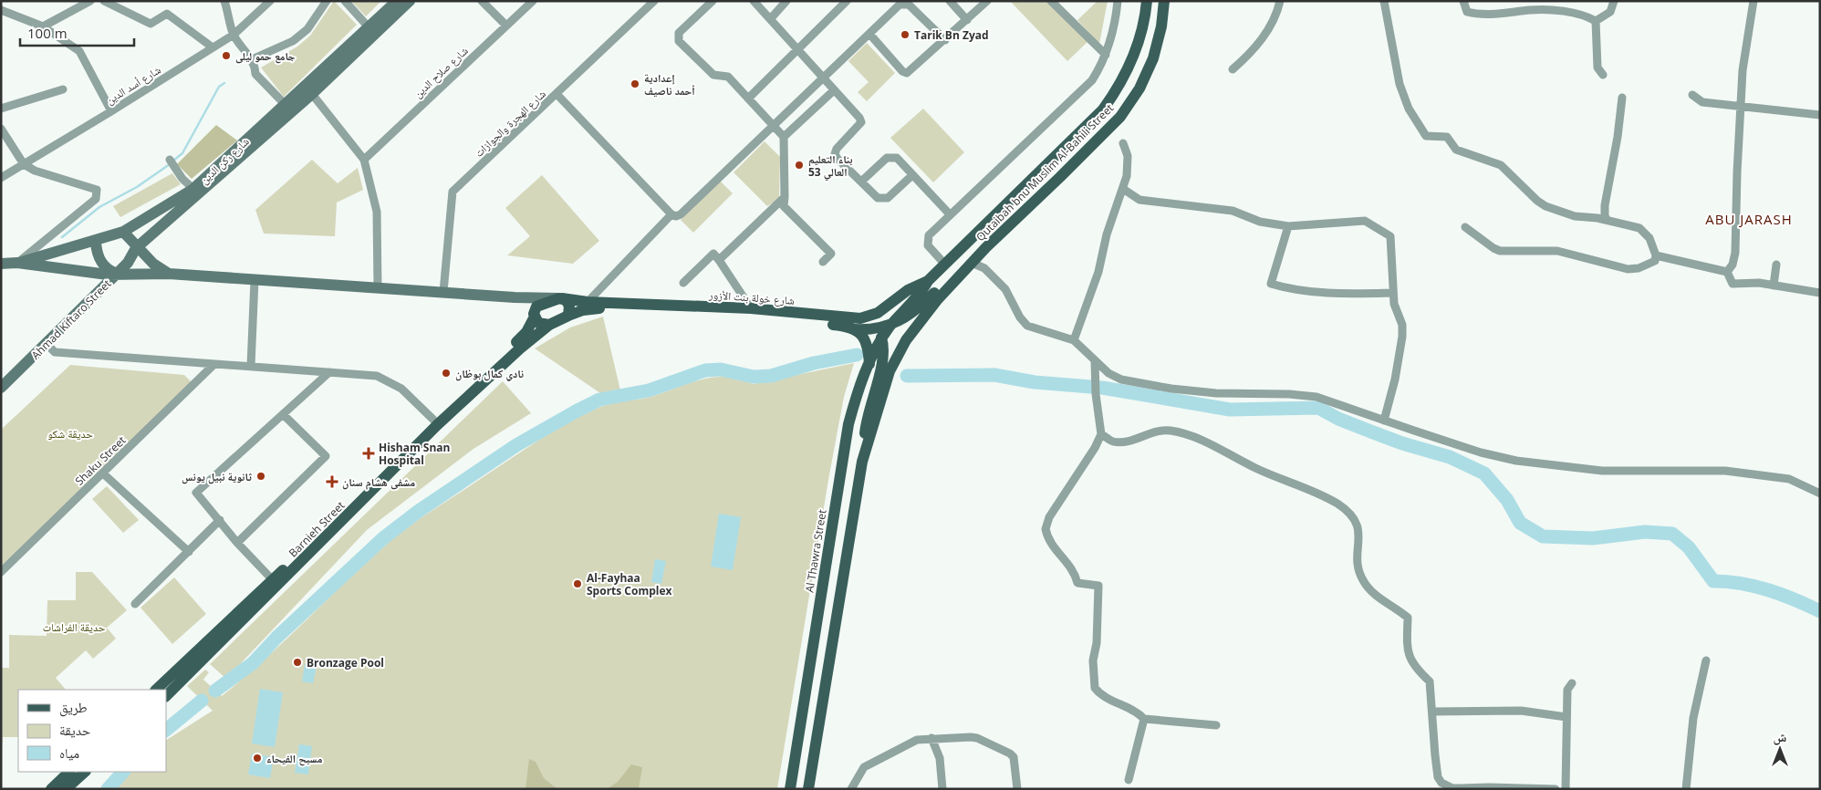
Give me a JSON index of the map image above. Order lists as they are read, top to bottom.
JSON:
{
  "streets": {
    "main road": [
      "شارع ركن الدين",
      "Qutaibah bnu Muslim Al-Bahili Street",
      "شارع خولة بنت الأزور",
      "Ahmad Kiftaro Street",
      "Barnieh Street",
      "Al Thawra Street"
    ],
    "street": [
      "شارع صلاح الدين",
      "شارع أسد الدين",
      "شارع الهجرة والجوازات",
      "Shaku Street"
    ]
  },
  "crossings": [
    ["شارع ركن الدين", "Ahmad Kiftaro Street"],
    ["Qutaibah bnu Muslim Al-Bahili Street", "شارع خولة بنت الأزور"],
    ["شارع خولة بنت الأزور", "Barnieh Street"]
  ],
  "districts": ["ABU JARASH"],
  "parks": ["حديقة شكو", "حديقة الفراشات"],
  "places": {
    "other": [
      "Tarik Bn Zyad",
      "جامع حمو ليلى",
      "إعدادية أحمد ناصيف",
      "بناء التعليم العالي 53",
      "نادي كمال بوظان",
      "ثانوية نبيل يونس",
      "Al-Fayhaa Sports Complex",
      "Bronzage Pool",
      "مسبح الفيحاء"
    ],
    "health": ["Hisham Snan Hospital", "مشفى هشام سنان"]
  },
  "legend": ["طريق", "حديقة", "مياه"],
  "scale_bar": "100 m",
  "north": "top"
}
